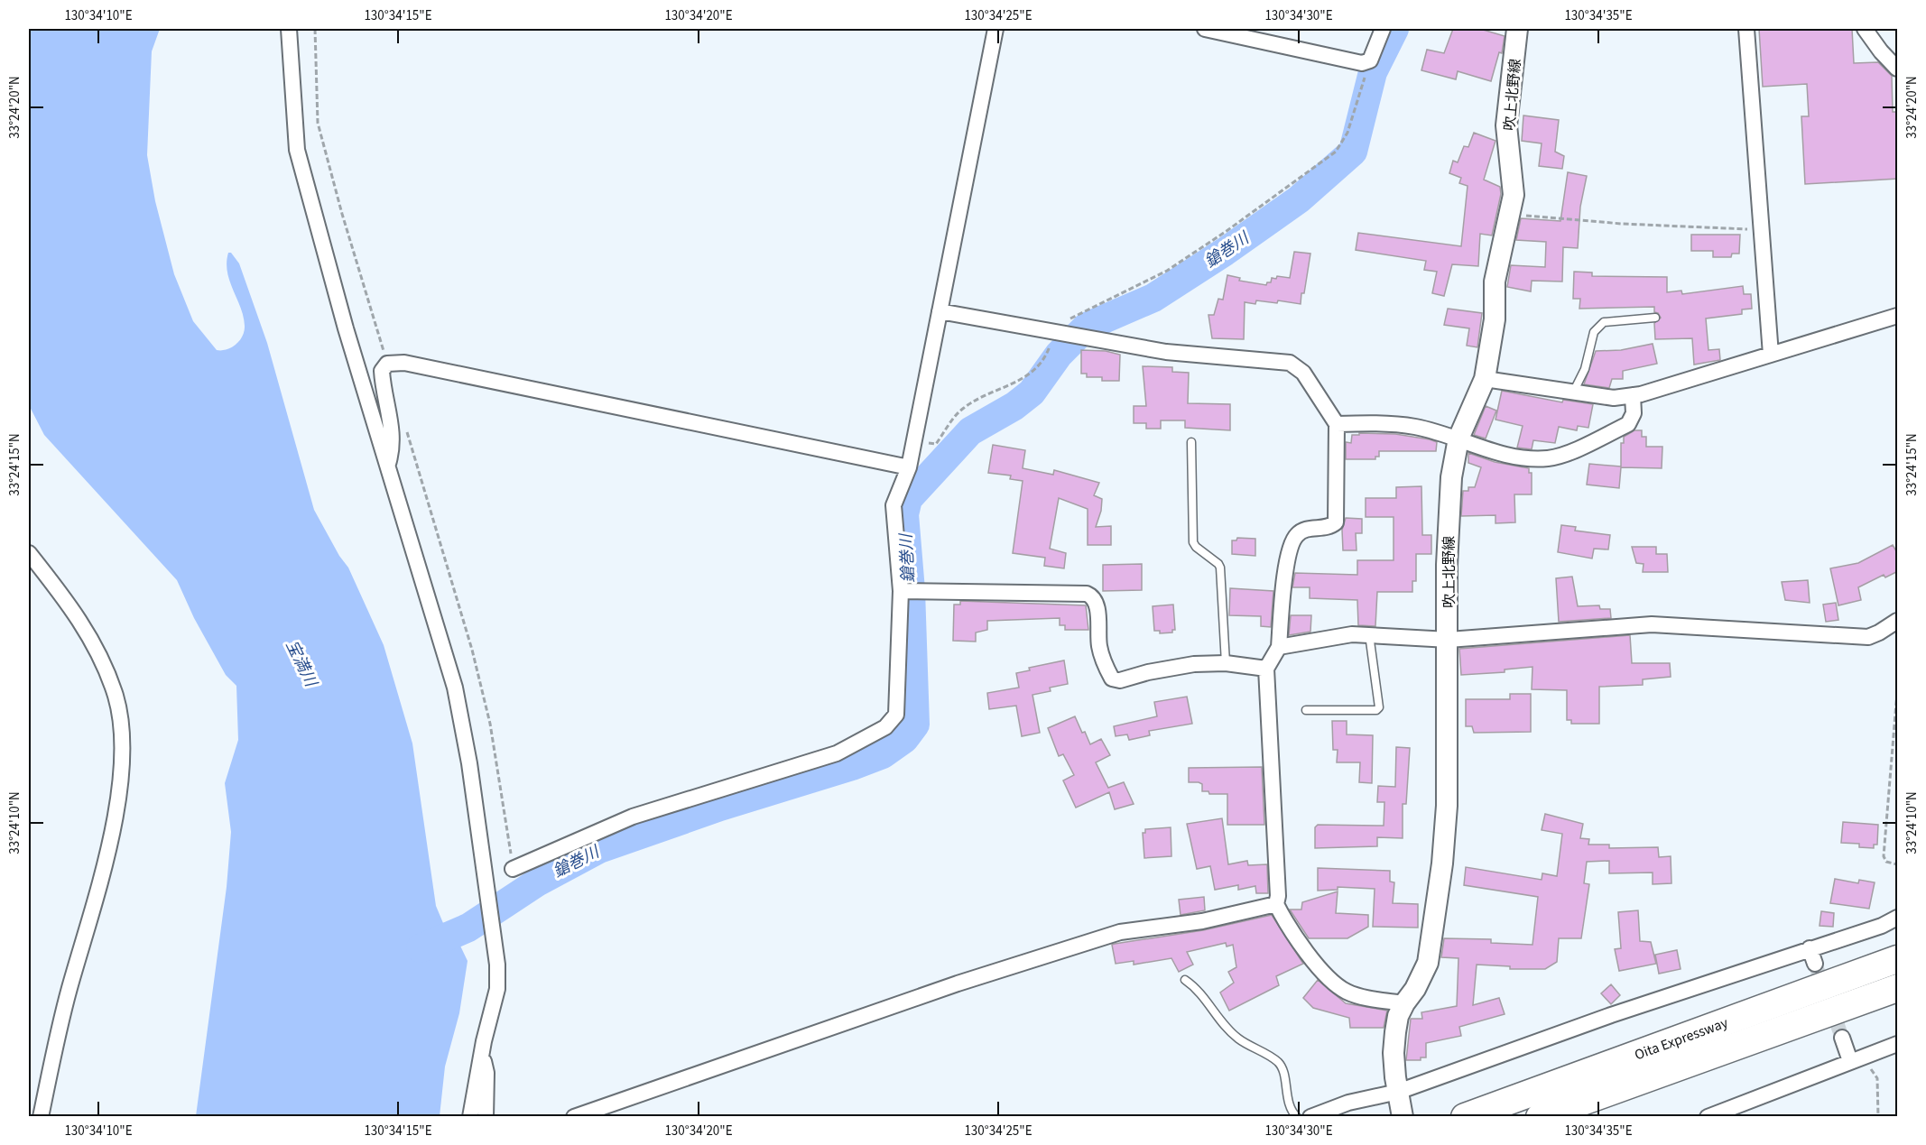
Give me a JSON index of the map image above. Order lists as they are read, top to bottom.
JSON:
{
  "streets": {
    "highway": ["Oita Expressway"],
    "main road": ["吹上北野線"]
  },
  "water": ["鎗巻川", "宝満川"],
  "coordinates": [
    "130°34'10\"E",
    "130°34'15\"E",
    "130°34'20\"E",
    "130°34'25\"E",
    "130°34'30\"E",
    "130°34'35\"E",
    "33°24'20\"N",
    "33°24'15\"N",
    "33°24'10\"N"
  ]
}
